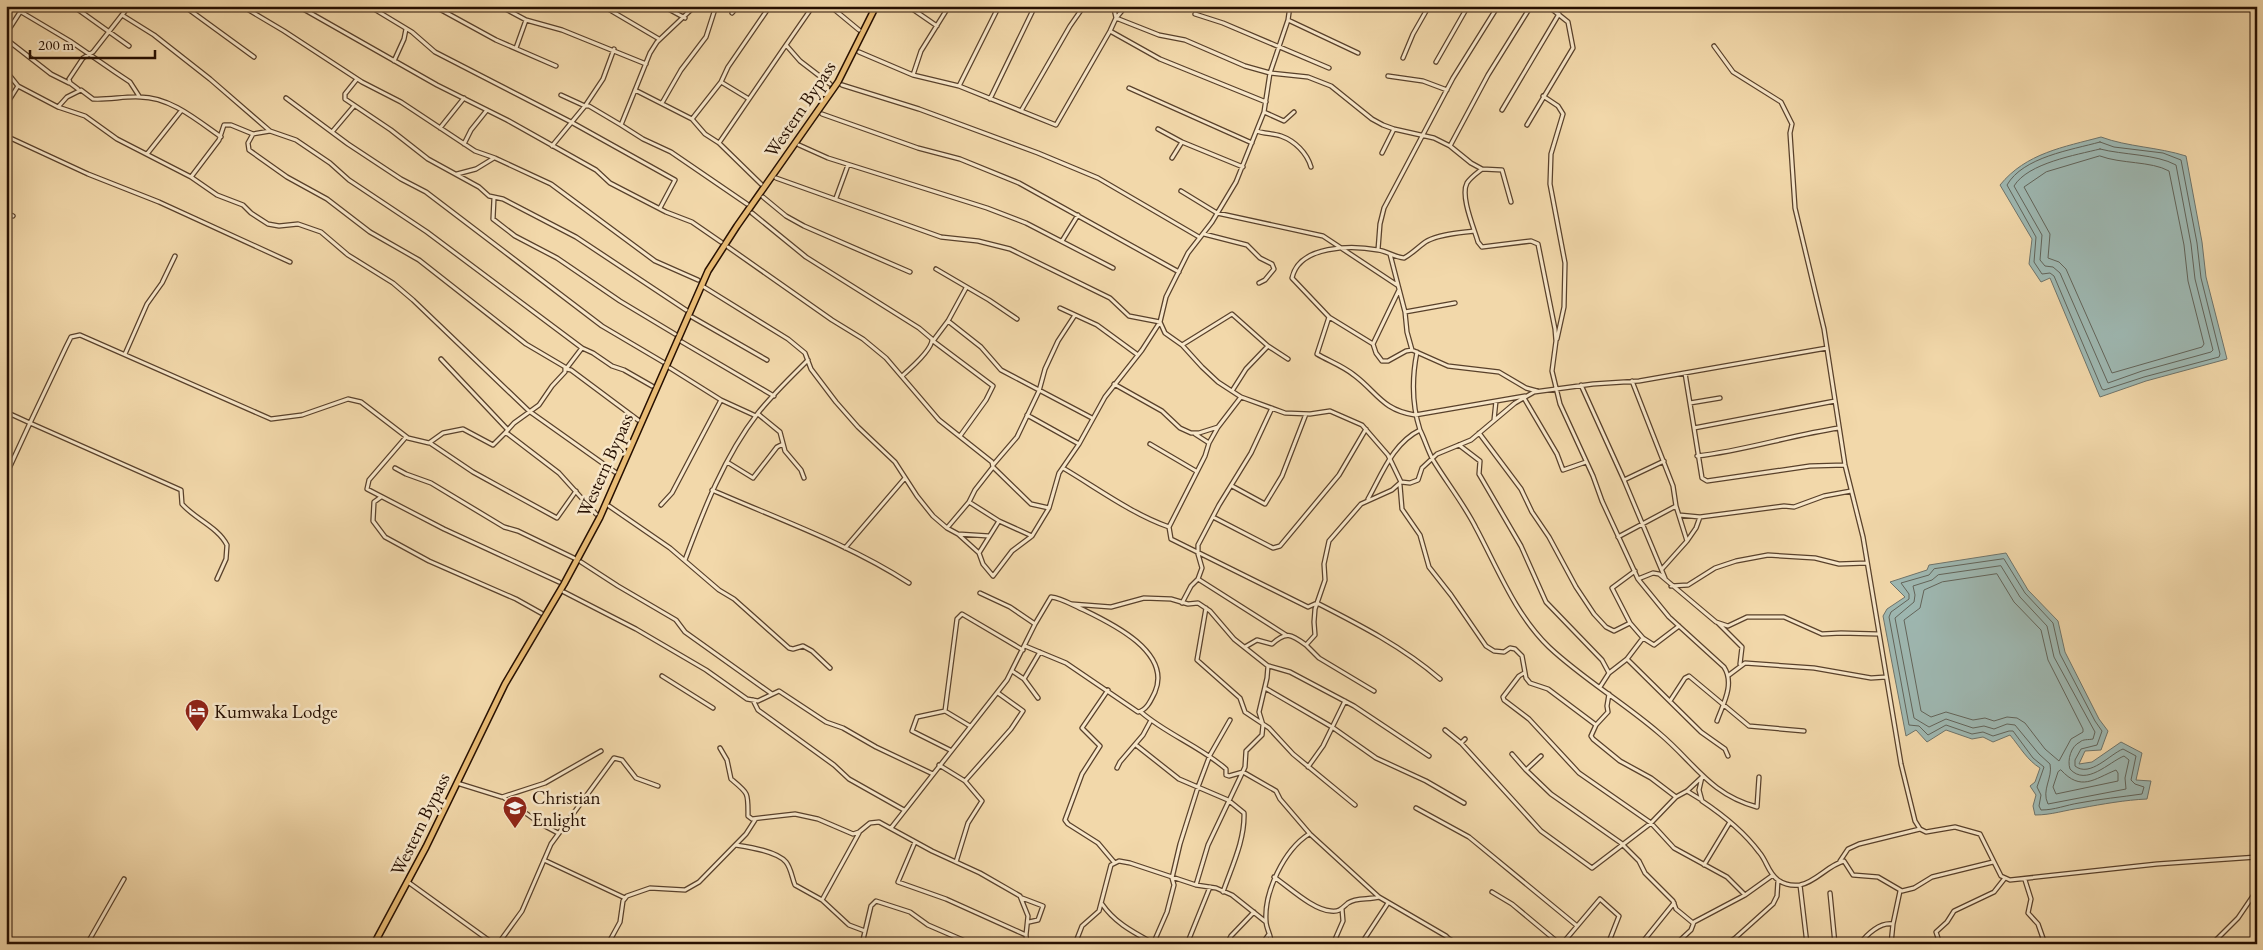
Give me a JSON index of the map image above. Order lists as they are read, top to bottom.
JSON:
{
  "streets": {
    "main road": ["Western Bypass"]
  },
  "places": {
    "hotel": ["Kumwaka Lodge"],
    "school or university": ["Christian Enlight"]
  },
  "scale_bar": "200 m"
}
